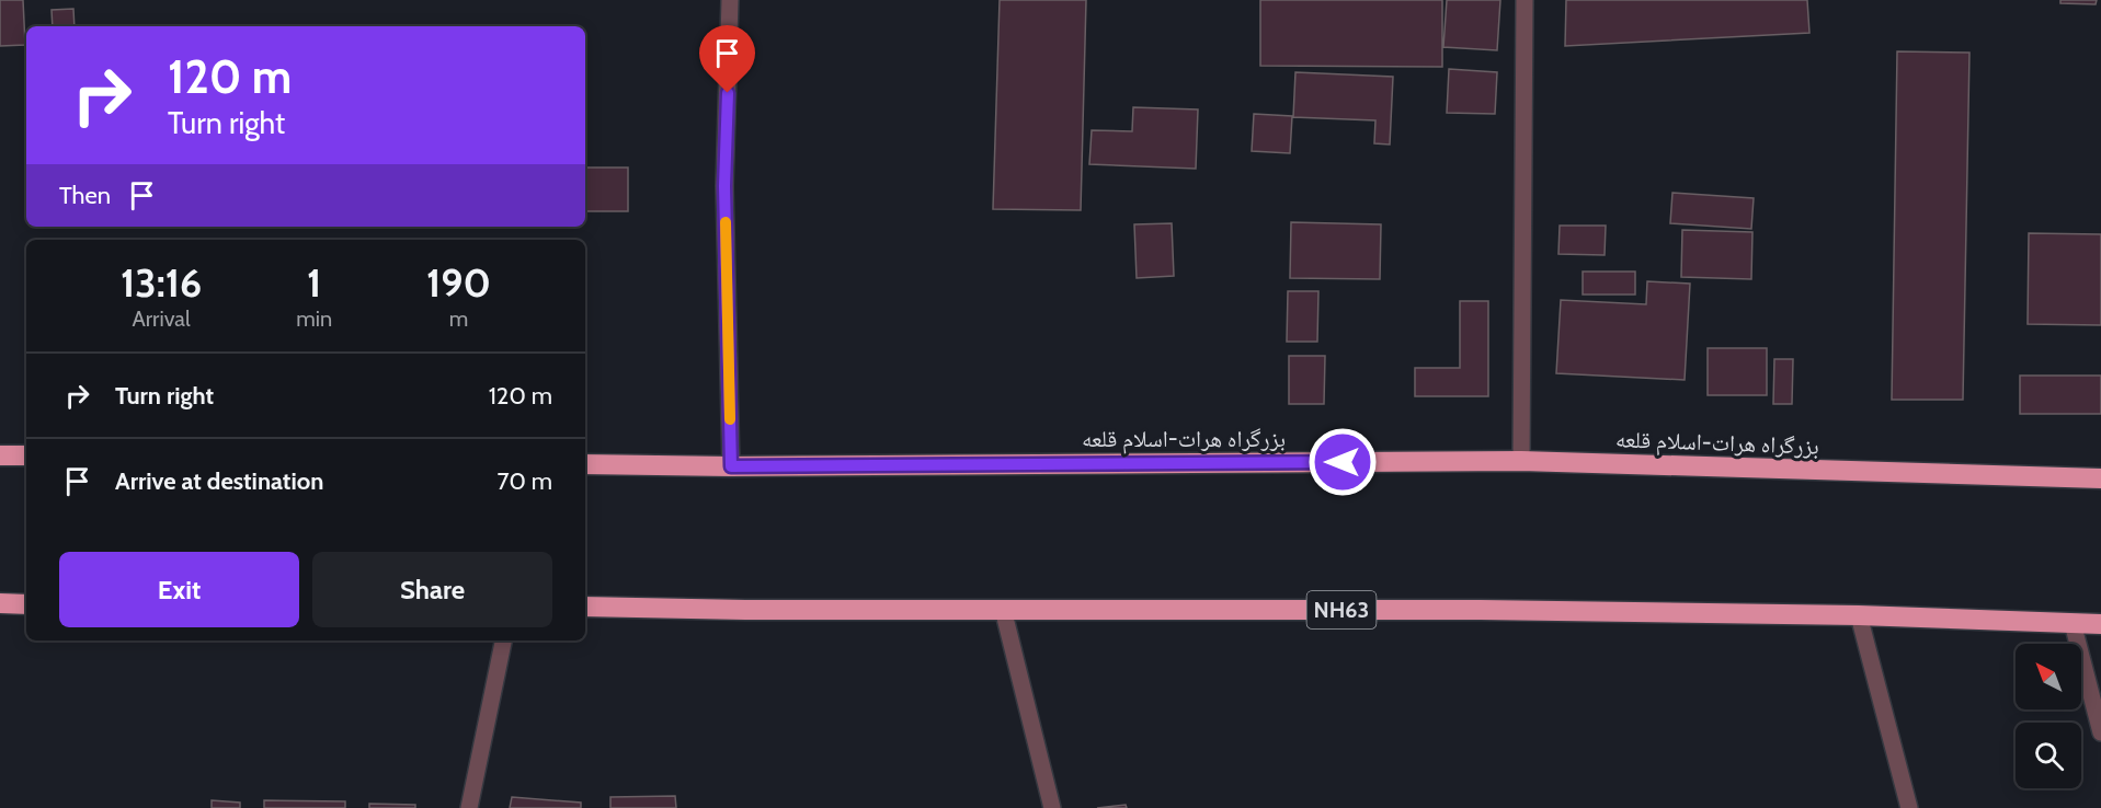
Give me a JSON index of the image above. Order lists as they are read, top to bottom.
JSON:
{
  "streets": {
    "highway": ["بزرگراه هرات-اسلام قلعه", "NH63"]
  },
  "north": "top left",
  "page": {
    "turn": ["120 m", "Turn right"],
    "then": "Then",
    "eta": [
      "13:16",
      "Arrival",
      "1",
      "min",
      "190",
      "m"
    ],
    "list": [
      {
        "name": "Turn right",
        "value": "120 m"
      },
      {
        "name": "Arrive at destination",
        "value": "70 m"
      }
    ],
    "buttons": ["Exit", "Share"]
  }
}
